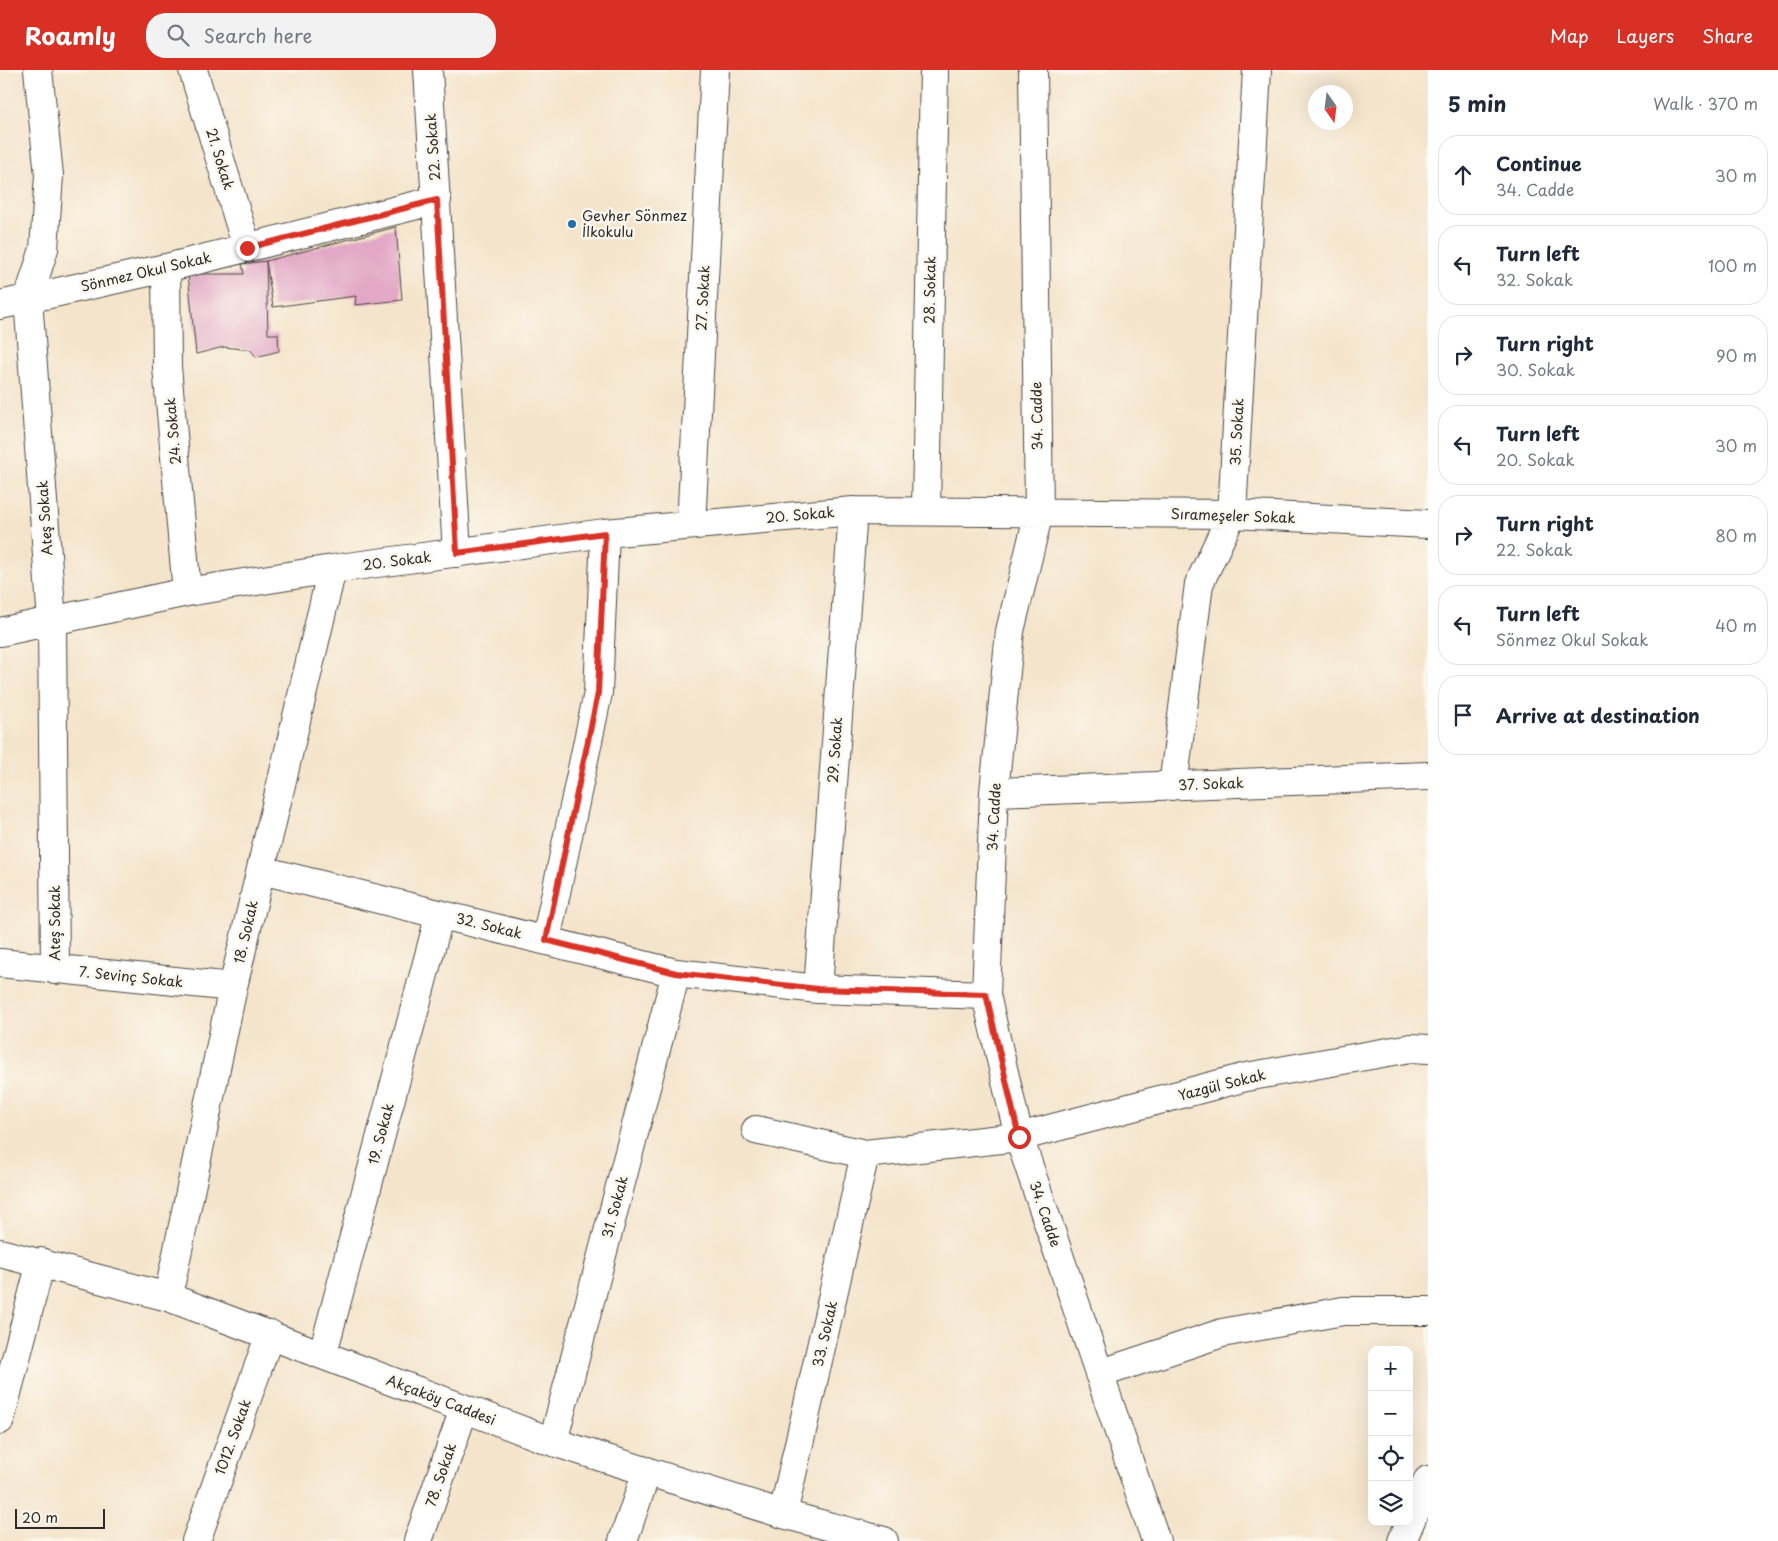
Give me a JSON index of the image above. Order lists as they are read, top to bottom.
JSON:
{
  "streets": {
    "street": [
      "22. Sokak",
      "21. Sokak",
      "Sönmez Okul Sokak",
      "28. Sokak",
      "27. Sokak",
      "34. Cadde",
      "24. Sokak",
      "35. Sokak",
      "20. Sokak",
      "Sırameşeler Sokak",
      "Ateş Sokak",
      "29. Sokak",
      "37. Sokak",
      "32. Sokak",
      "18. Sokak",
      "7. Sevinç Sokak",
      "Yazgül Sokak",
      "19. Sokak",
      "31. Sokak",
      "33. Sokak",
      "Akçaköy Caddesi",
      "1012. Sokak",
      "78. Sokak"
    ]
  },
  "crossings": [
    ["22. Sokak", "Sönmez Okul Sokak"],
    ["22. Sokak", "20. Sokak"],
    ["21. Sokak", "Sönmez Okul Sokak"],
    ["Sönmez Okul Sokak", "24. Sokak"],
    ["Sönmez Okul Sokak", "Ateş Sokak"],
    ["28. Sokak", "20. Sokak"],
    ["27. Sokak", "20. Sokak"],
    ["34. Cadde", "20. Sokak"],
    ["34. Cadde", "Sırameşeler Sokak"],
    ["34. Cadde", "37. Sokak"],
    ["34. Cadde", "32. Sokak"],
    ["34. Cadde", "Yazgül Sokak"],
    ["24. Sokak", "20. Sokak"],
    ["35. Sokak", "Sırameşeler Sokak"],
    ["35. Sokak", "37. Sokak"],
    ["20. Sokak", "Sırameşeler Sokak"],
    ["20. Sokak", "Ateş Sokak"],
    ["20. Sokak", "29. Sokak"],
    ["20. Sokak", "18. Sokak"],
    ["Ateş Sokak", "7. Sevinç Sokak"],
    ["29. Sokak", "32. Sokak"],
    ["32. Sokak", "18. Sokak"],
    ["32. Sokak", "19. Sokak"],
    ["32. Sokak", "31. Sokak"],
    ["18. Sokak", "7. Sevinç Sokak"],
    ["18. Sokak", "Akçaköy Caddesi"],
    ["19. Sokak", "Akçaköy Caddesi"],
    ["31. Sokak", "Akçaköy Caddesi"],
    ["33. Sokak", "Akçaköy Caddesi"],
    ["Akçaköy Caddesi", "1012. Sokak"],
    ["Akçaköy Caddesi", "78. Sokak"]
  ],
  "places": ["Gevher Sönmez İlkokulu"],
  "scale_bar": "20 m",
  "north": "bottom",
  "page": {
    "header": "Roamly",
    "search": "Search here",
    "nav": ["Map", "Layers", "Share"],
    "heading": ["5 min", "Walk · 370 m"],
    "list": [
      ["Continue", "34. Cadde", "30 m"],
      ["Turn left", "32. Sokak", "100 m"],
      ["Turn right", "30. Sokak", "90 m"],
      ["Turn left", "20. Sokak", "30 m"],
      ["Turn right", "22. Sokak", "80 m"],
      ["Turn left", "Sönmez Okul Sokak", "40 m"],
      "Arrive at destination"
    ],
    "map_buttons": ["+", "−"],
    "scale": "20 m"
  }
}
